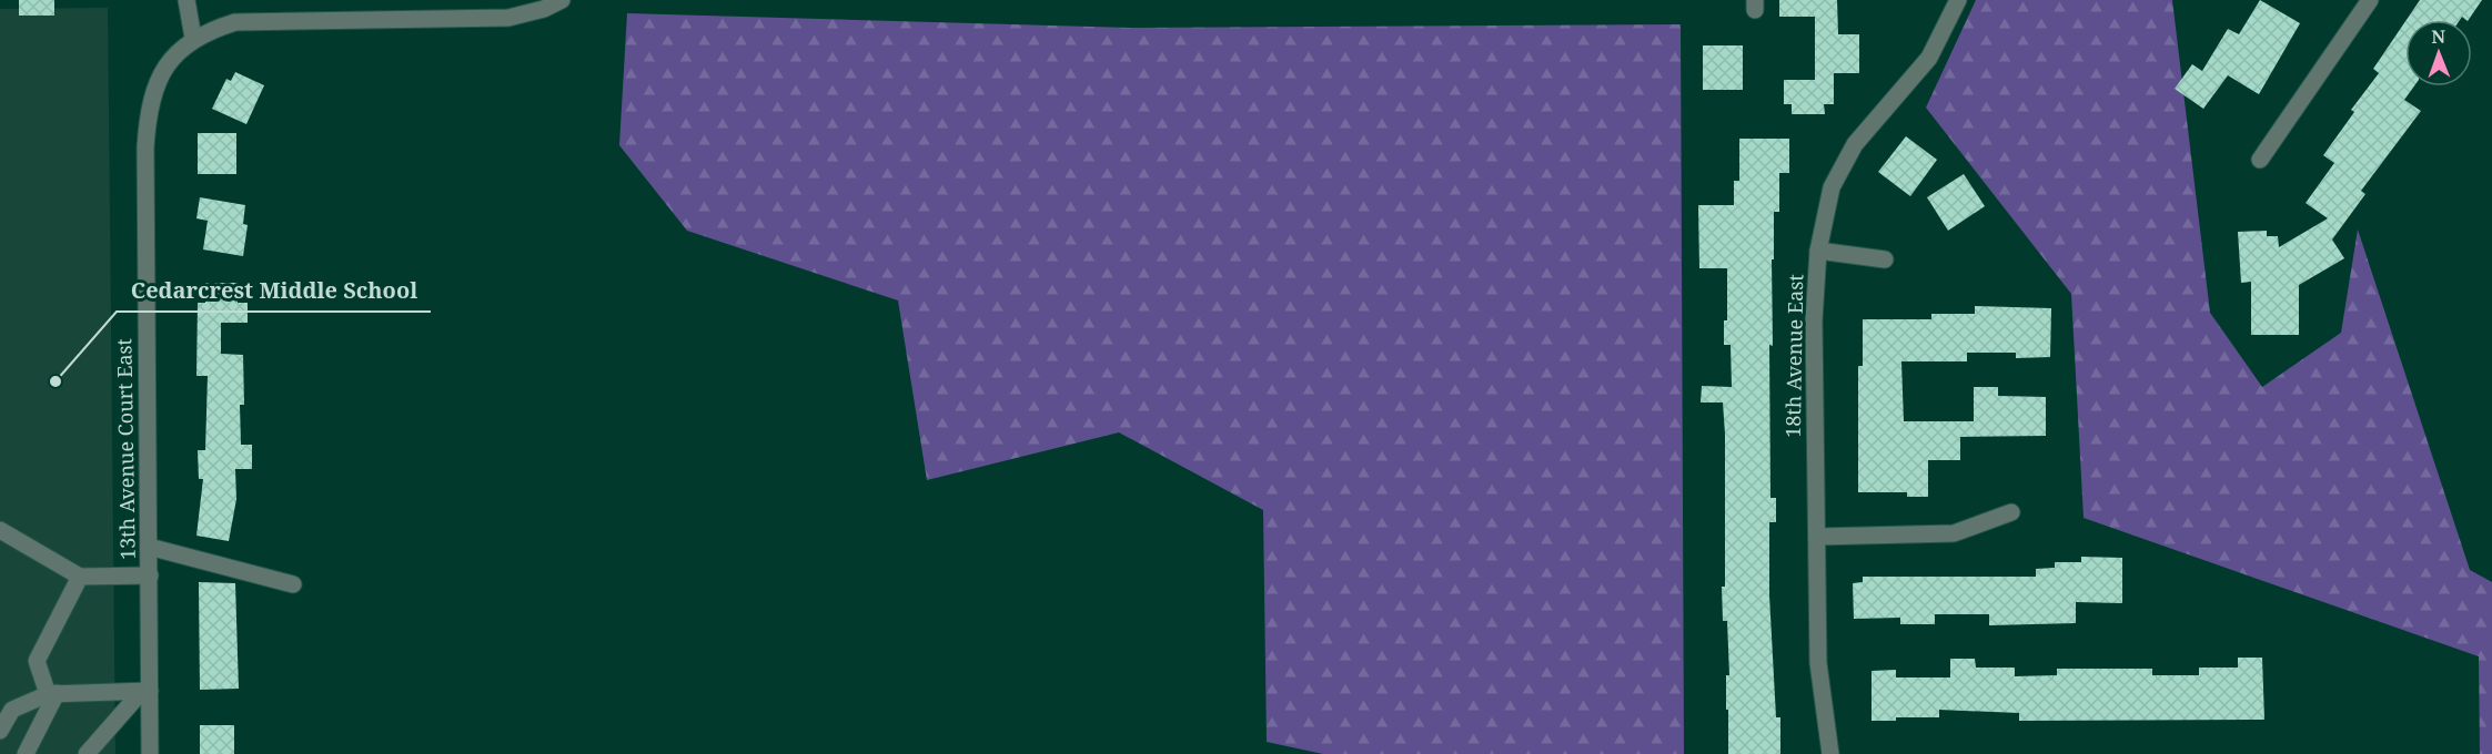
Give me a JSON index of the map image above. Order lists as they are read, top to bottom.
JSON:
{
  "streets": {
    "street": ["18th Avenue East", "13th Avenue Court East"]
  },
  "places": ["Cedarcrest Middle School"],
  "north": "top"
}
